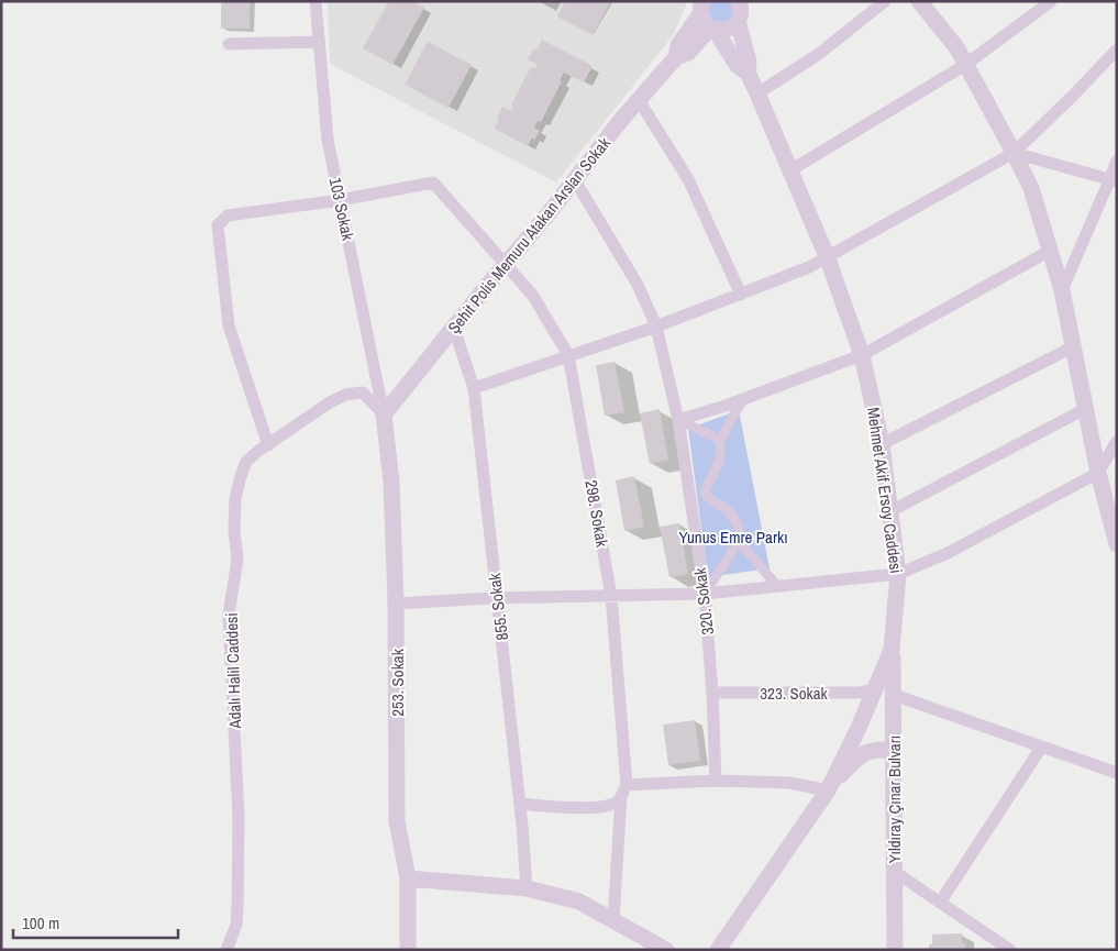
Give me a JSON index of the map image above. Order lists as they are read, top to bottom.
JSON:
{
  "streets": {
    "street": [
      "103 Sokak",
      "Şehit Polis Memuru Atakan Arslan Sokak",
      "Mehmet Akif Ersoy Caddesi",
      "298. Sokak",
      "320. Sokak",
      "855. Sokak",
      "Adalı Halil Caddesi",
      "253. Sokak",
      "323. Sokak",
      "Yıldıray Çınar Bulvarı"
    ]
  },
  "crossings": [
    ["103 Sokak", "Şehit Polis Memuru Atakan Arslan Sokak"],
    ["103 Sokak", "298. Sokak"],
    ["103 Sokak", "Adalı Halil Caddesi"],
    ["103 Sokak", "253. Sokak"],
    ["Şehit Polis Memuru Atakan Arslan Sokak", "298. Sokak"],
    ["Şehit Polis Memuru Atakan Arslan Sokak", "320. Sokak"],
    ["Şehit Polis Memuru Atakan Arslan Sokak", "855. Sokak"],
    ["Şehit Polis Memuru Atakan Arslan Sokak", "Adalı Halil Caddesi"],
    ["Şehit Polis Memuru Atakan Arslan Sokak", "253. Sokak"],
    ["Mehmet Akif Ersoy Caddesi", "323. Sokak"],
    ["Mehmet Akif Ersoy Caddesi", "Yıldıray Çınar Bulvarı"],
    ["320. Sokak", "323. Sokak"],
    ["Adalı Halil Caddesi", "253. Sokak"]
  ],
  "parks": ["Yunus Emre Parkı"],
  "scale_bar": "100 m"
}
